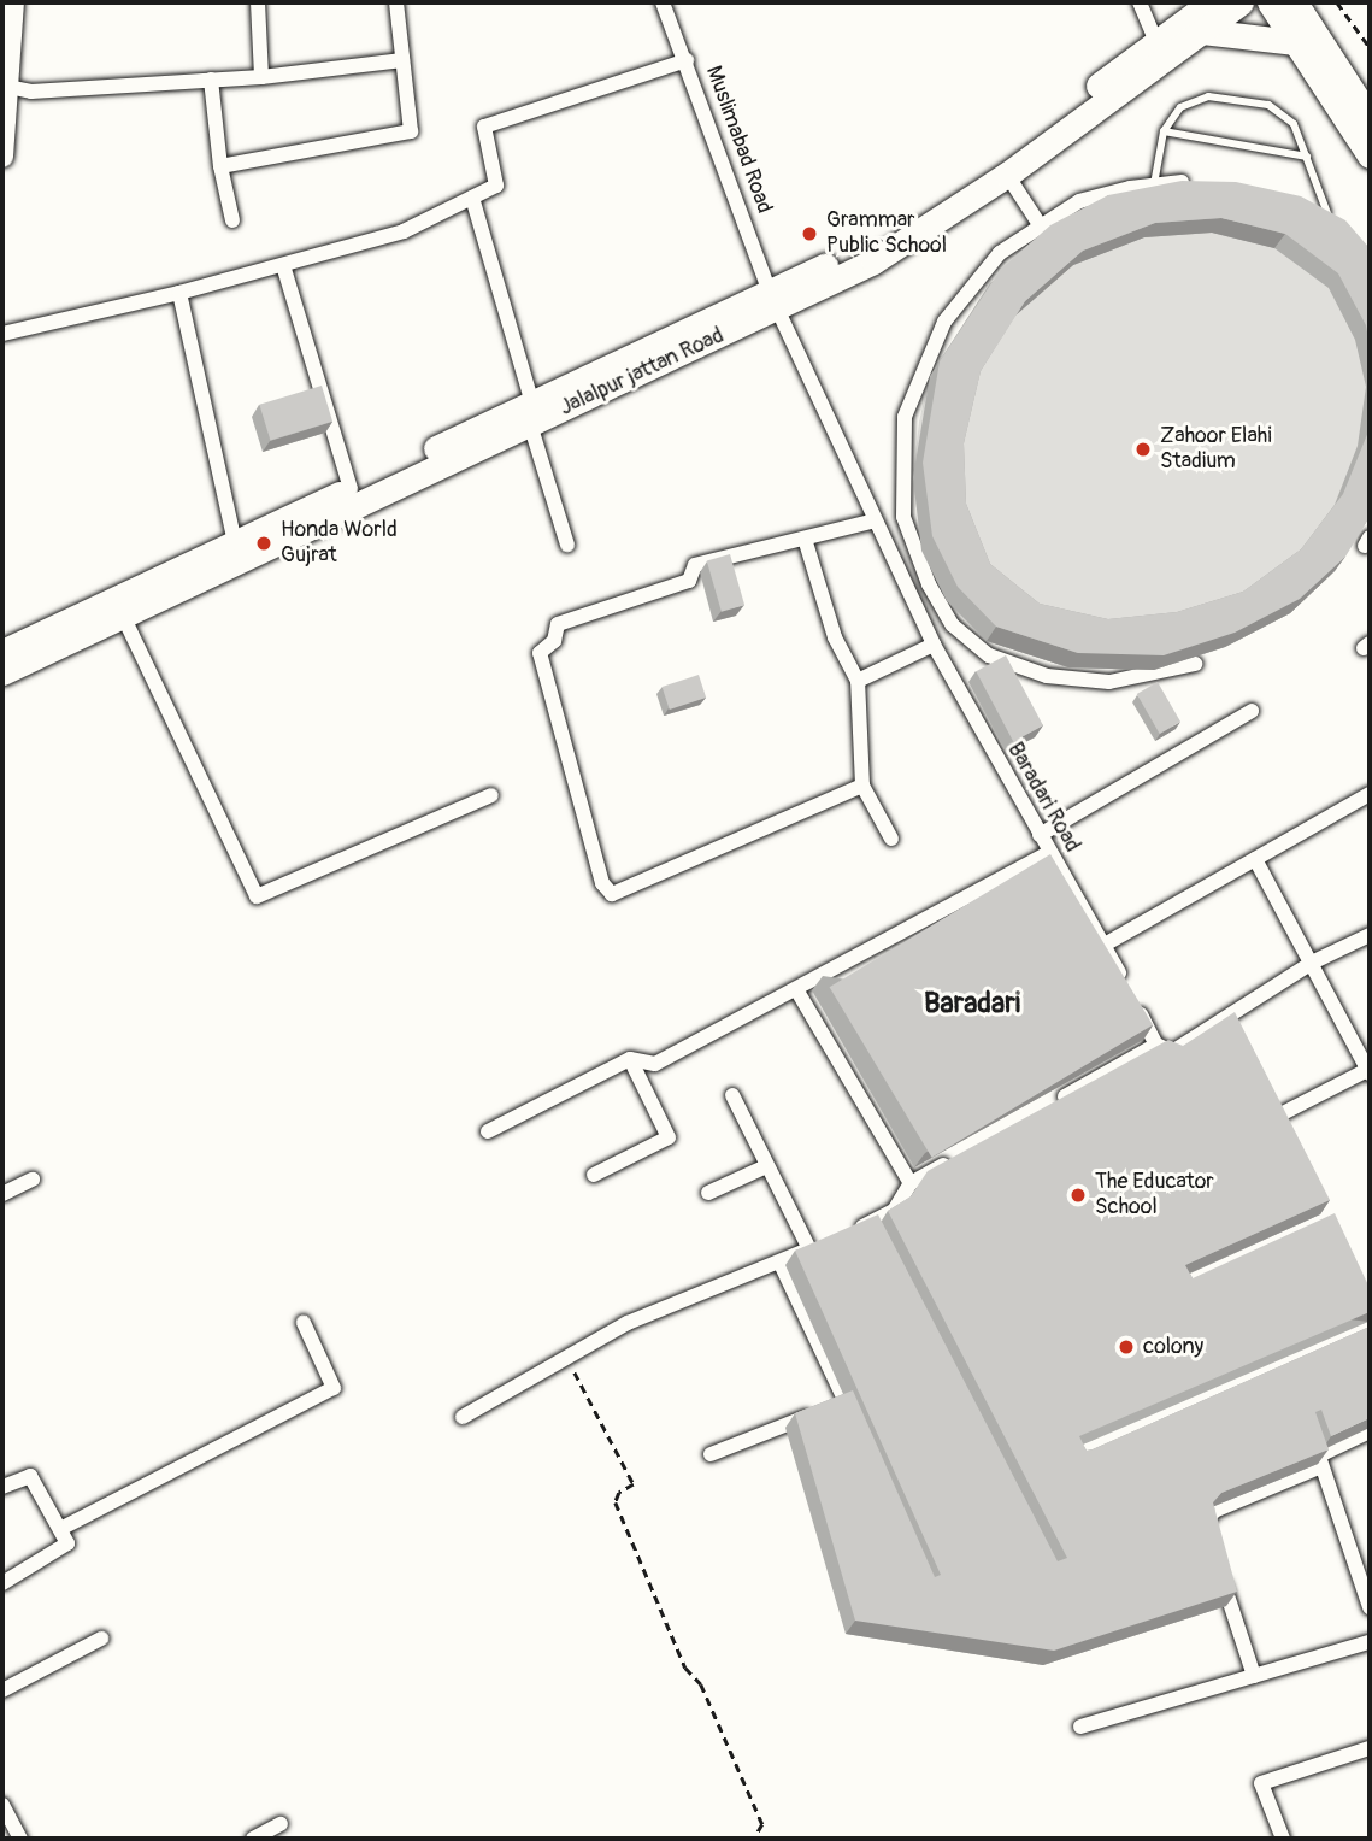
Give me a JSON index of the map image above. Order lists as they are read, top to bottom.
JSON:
{
  "streets": {
    "main road": ["Jalalpur jattan Road"],
    "street": ["Muslimabad Road", "Baradari Road"]
  },
  "crossings": [
    ["Muslimabad Road", "Jalalpur jattan Road"],
    ["Muslimabad Road", "Baradari Road"],
    ["Jalalpur jattan Road", "Baradari Road"]
  ],
  "districts": ["Baradari"],
  "places": [
    "Grammar Public School",
    "Zahoor Elahi Stadium",
    "Honda World Gujrat",
    "The Educator School",
    "colony"
  ]
}
